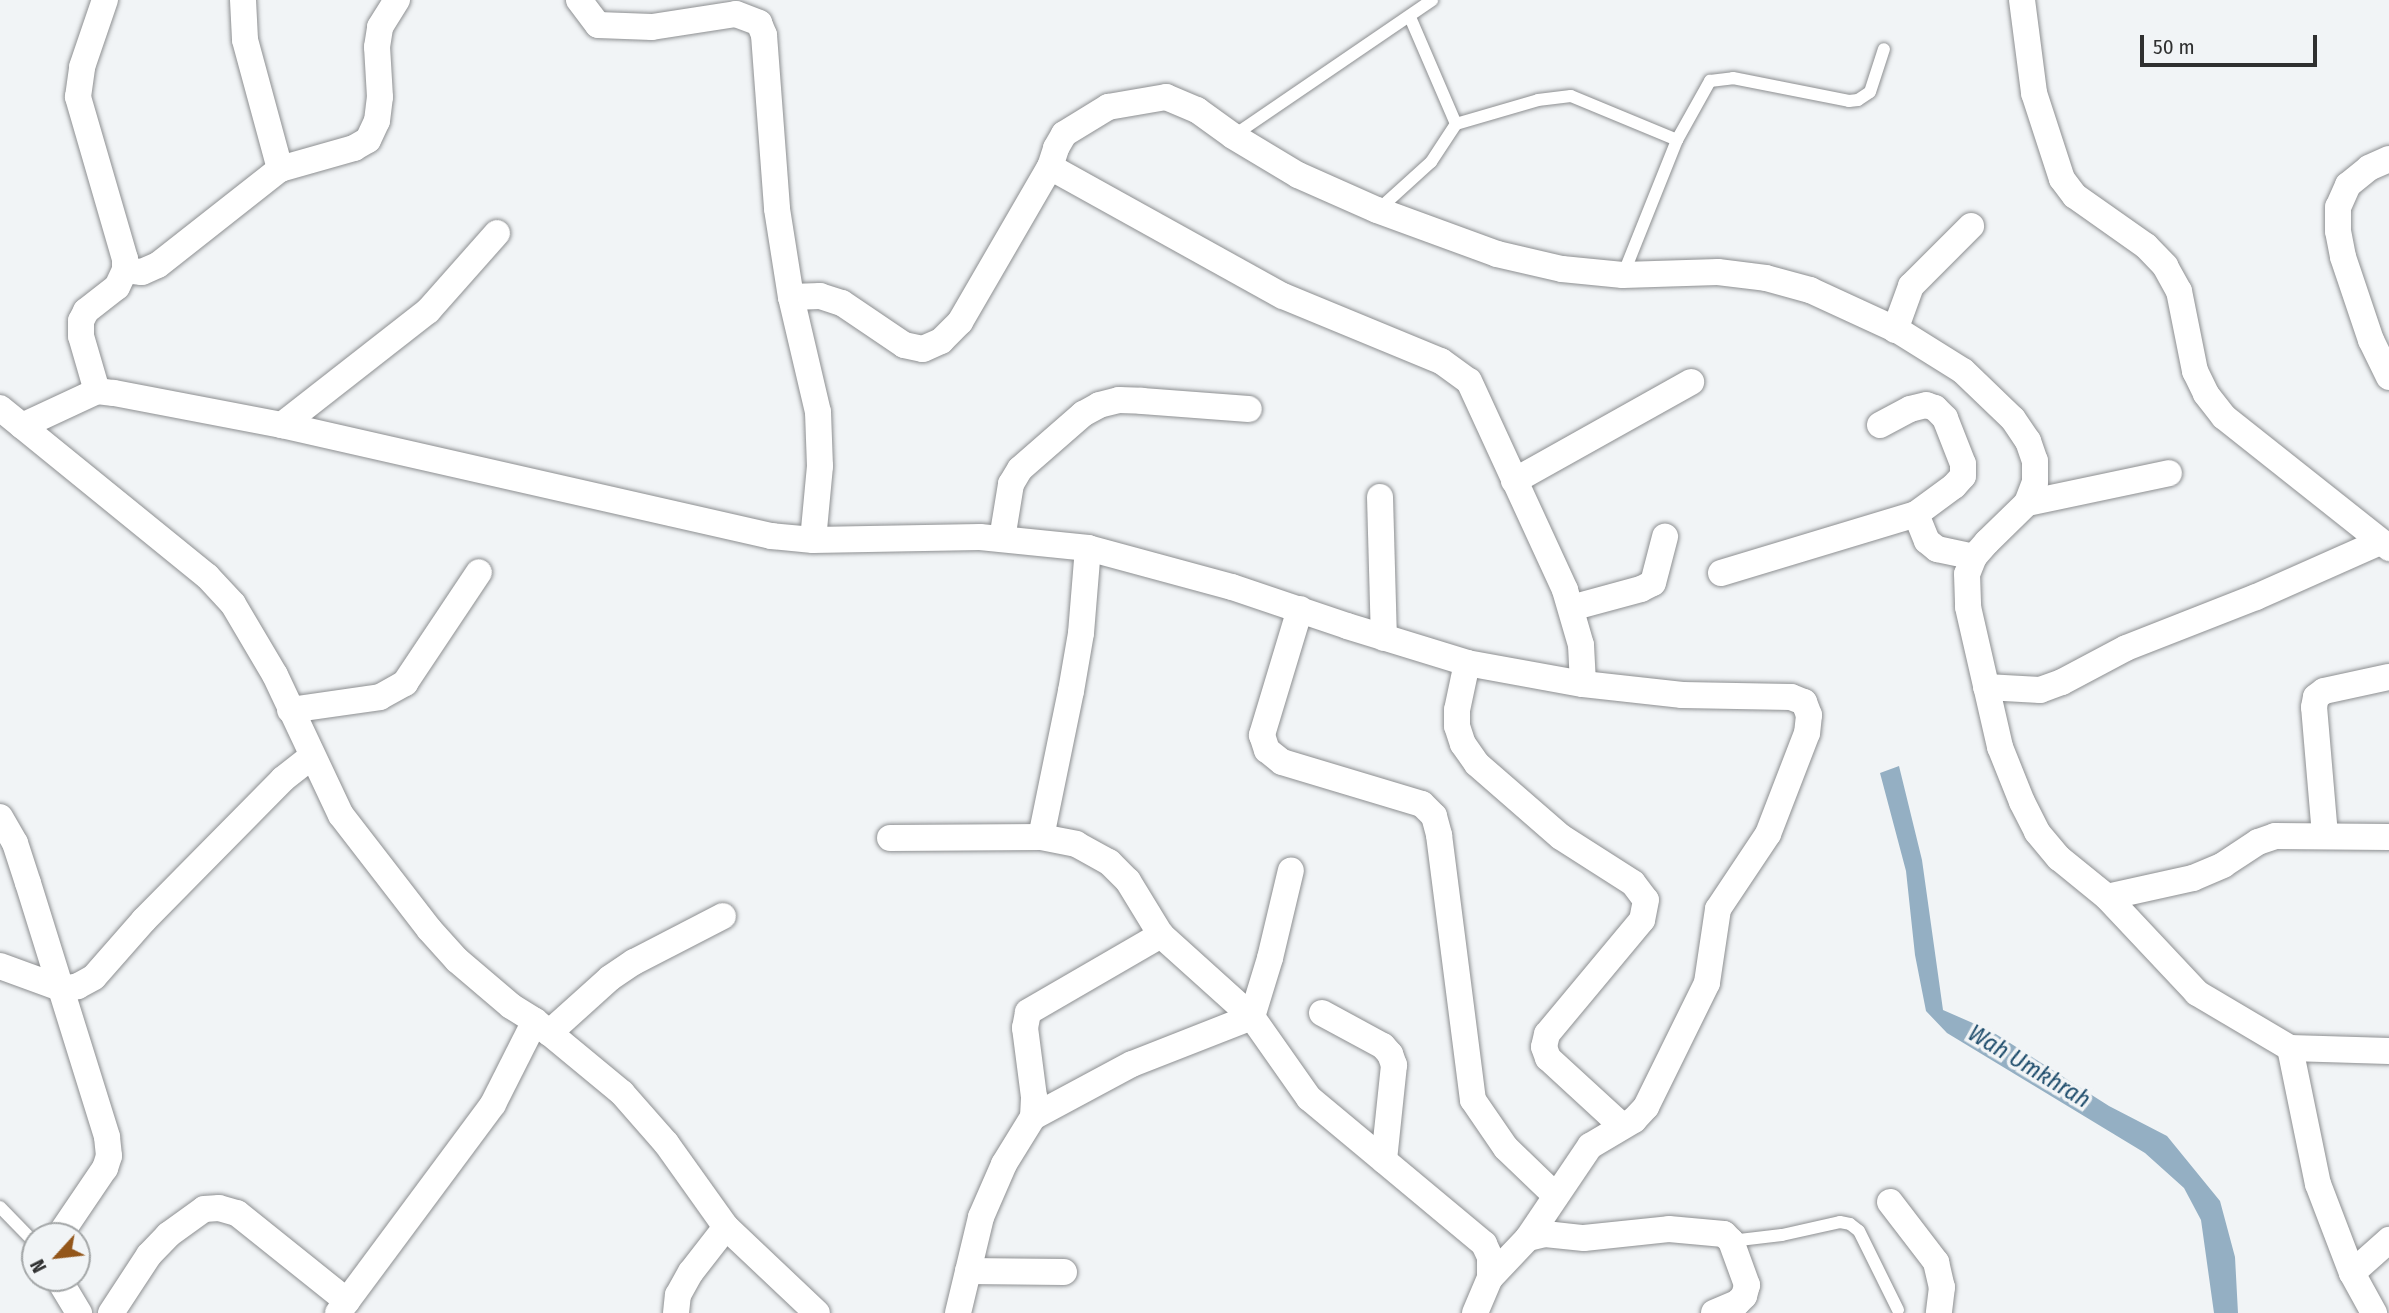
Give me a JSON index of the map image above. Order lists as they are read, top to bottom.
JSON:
{
  "water": ["Wah Umkhrah"],
  "scale_bar": "50 m",
  "north": "bottom left"
}
